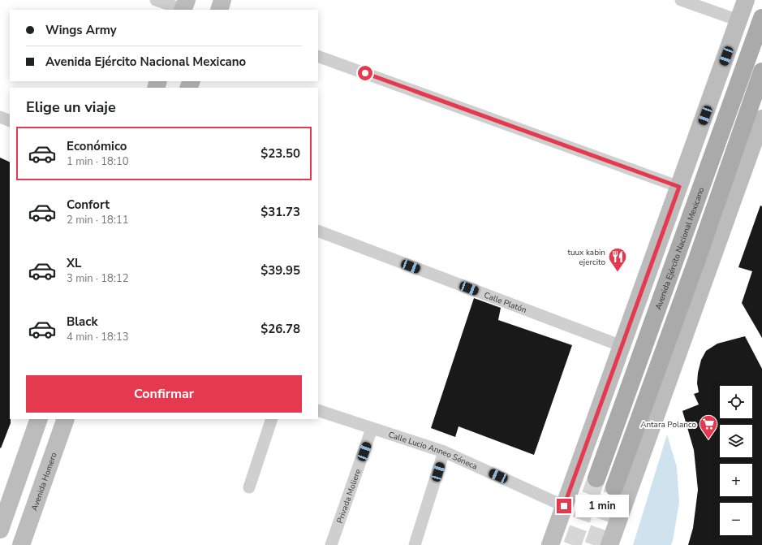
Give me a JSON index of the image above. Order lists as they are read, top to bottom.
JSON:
{
  "streets": {
    "main road": ["Avenida Ejército Nacional Mexicano", "Avenida Homero"],
    "street": ["Calle Platón", "Calle Lucio Anneo Séneca", "Privada Moliere"]
  },
  "crossings": [
    ["Calle Lucio Anneo Séneca", "Privada Moliere"]
  ],
  "places": {
    "restaurant": ["tuux kabin ejercito"],
    "supermarket": ["Antara Polanco"]
  },
  "page": {
    "banner": ["Wings Army", "Avenida Ejército Nacional Mexicano"],
    "heading": "Elige un viaje",
    "list": [
      {
        "name": "Económico",
        "note": "1 min · 18:10",
        "value": "$23.50"
      },
      {
        "name": "Confort",
        "note": "2 min · 18:11",
        "value": "$31.73"
      },
      {
        "name": "XL",
        "note": "3 min · 18:12",
        "value": "$39.95"
      },
      {
        "name": "Black",
        "note": "4 min · 18:13",
        "value": "$26.78"
      }
    ],
    "buttons": "Confirmar",
    "map_buttons": ["+", "−"],
    "bubble": "1 min"
  }
}
